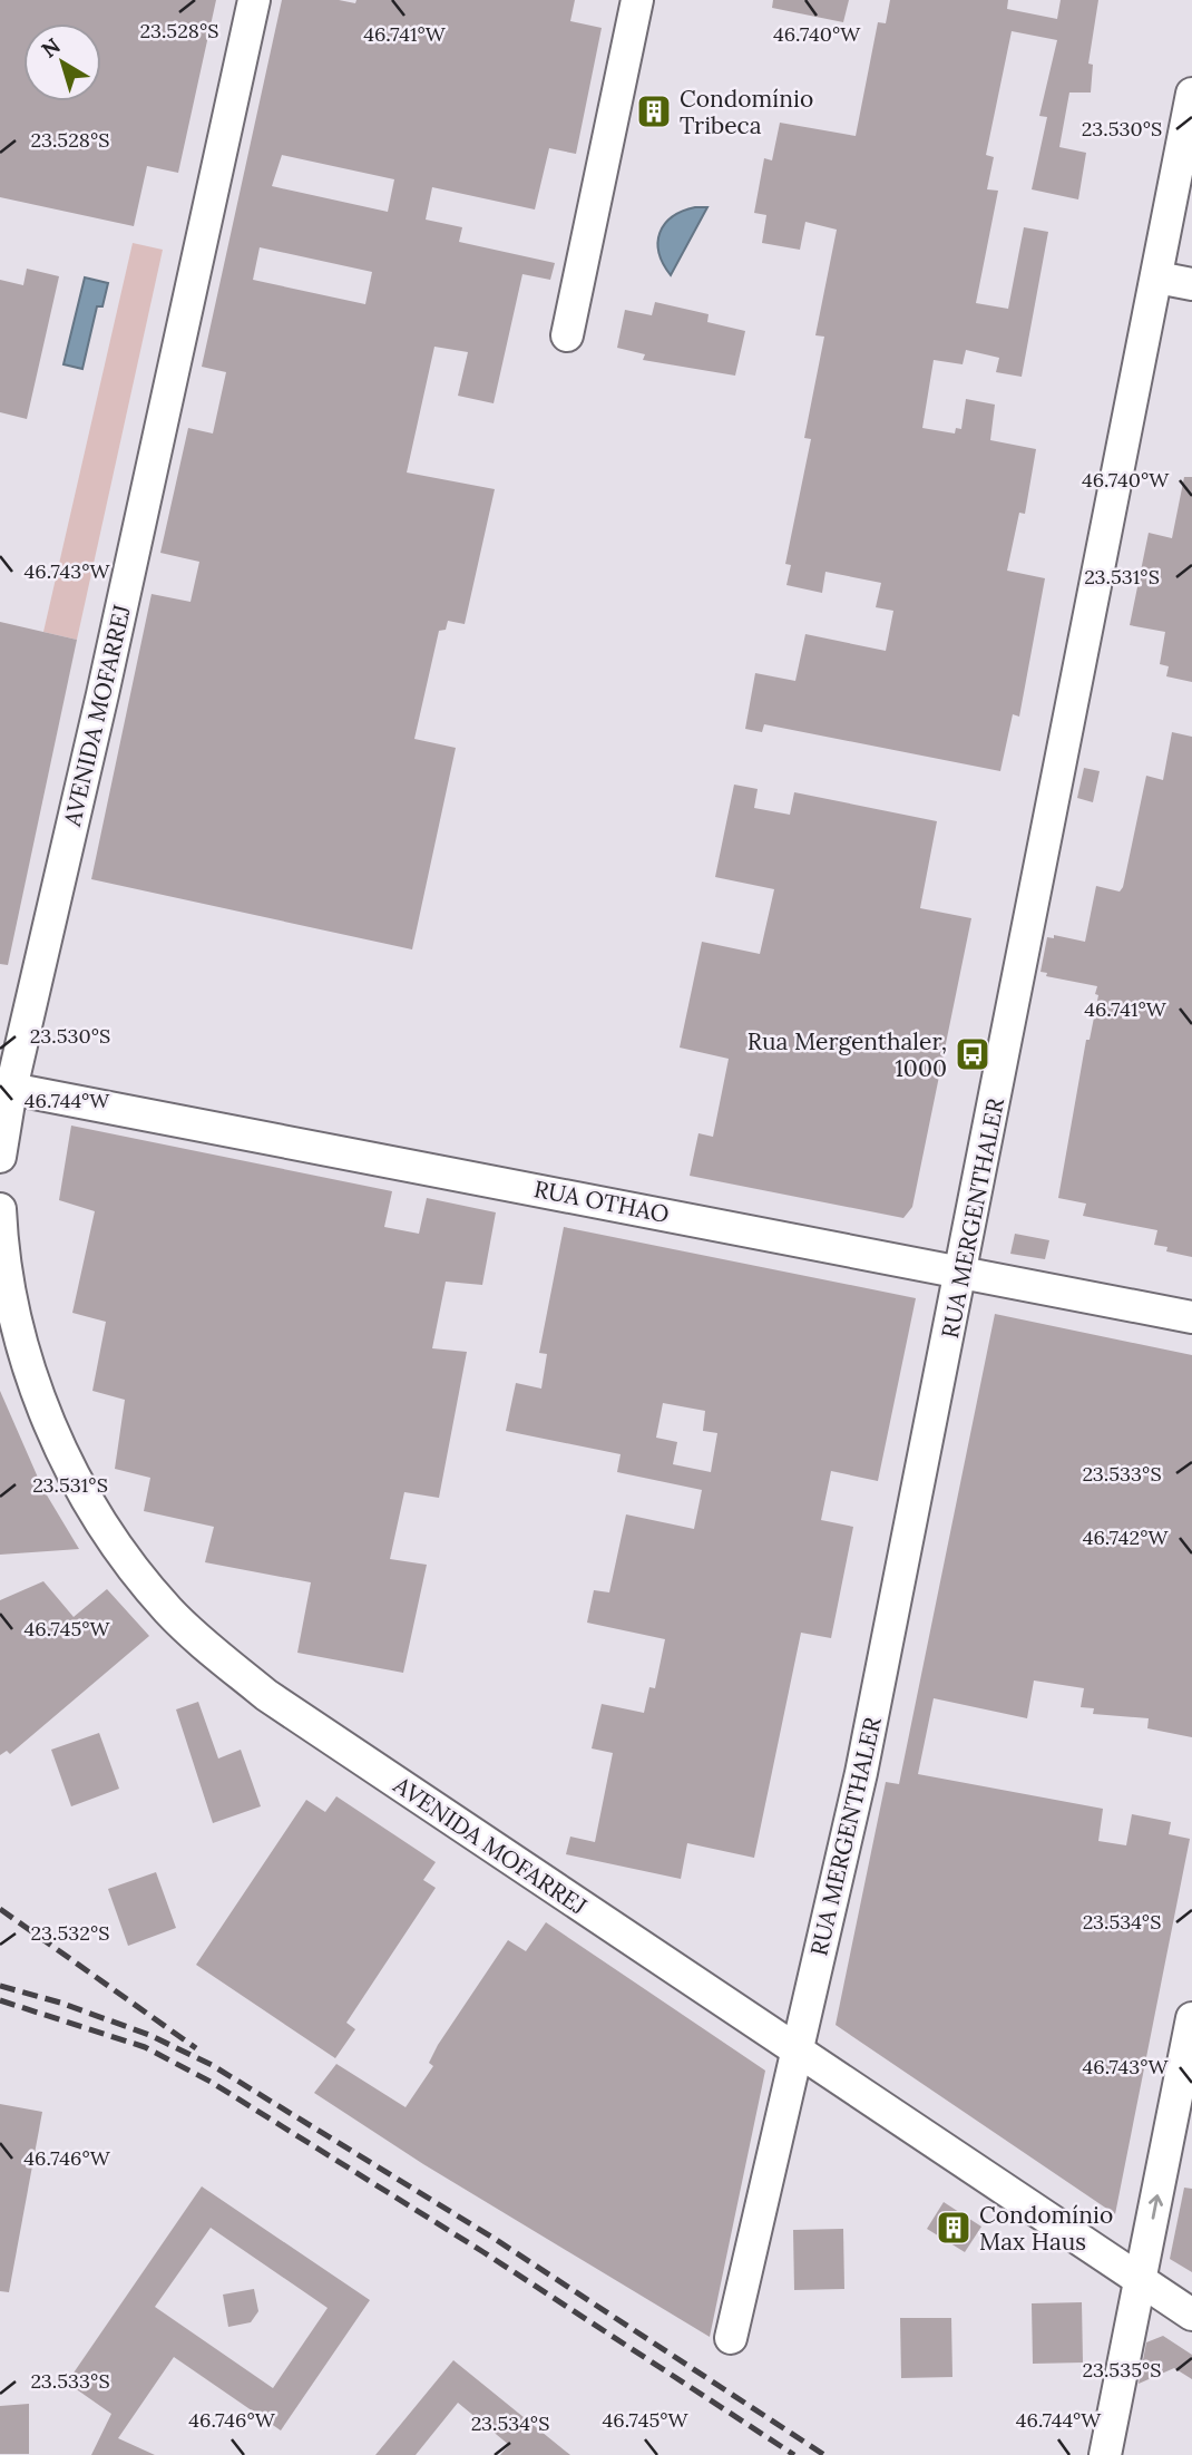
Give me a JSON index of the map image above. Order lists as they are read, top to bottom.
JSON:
{
  "streets": {
    "street": ["AVENIDA MOFARREJ", "RUA OTHAO", "RUA MERGENTHALER"]
  },
  "crossings": [
    ["AVENIDA MOFARREJ", "RUA OTHAO"],
    ["AVENIDA MOFARREJ", "RUA MERGENTHALER"],
    ["RUA OTHAO", "RUA MERGENTHALER"]
  ],
  "places": {
    "building": ["Condomínio Tribeca", "Condomínio Max Haus"],
    "bus stop": ["Rua Mergenthaler, 1000"]
  },
  "north": "top left",
  "coordinates": [
    "23.528°S",
    "46.740°W",
    "46.741°W",
    "23.530°S",
    "46.743°W",
    "23.531°S",
    "46.744°W",
    "23.533°S",
    "46.742°W",
    "46.745°W",
    "23.534°S",
    "23.532°S",
    "46.746°W",
    "23.535°S"
  ]
}
